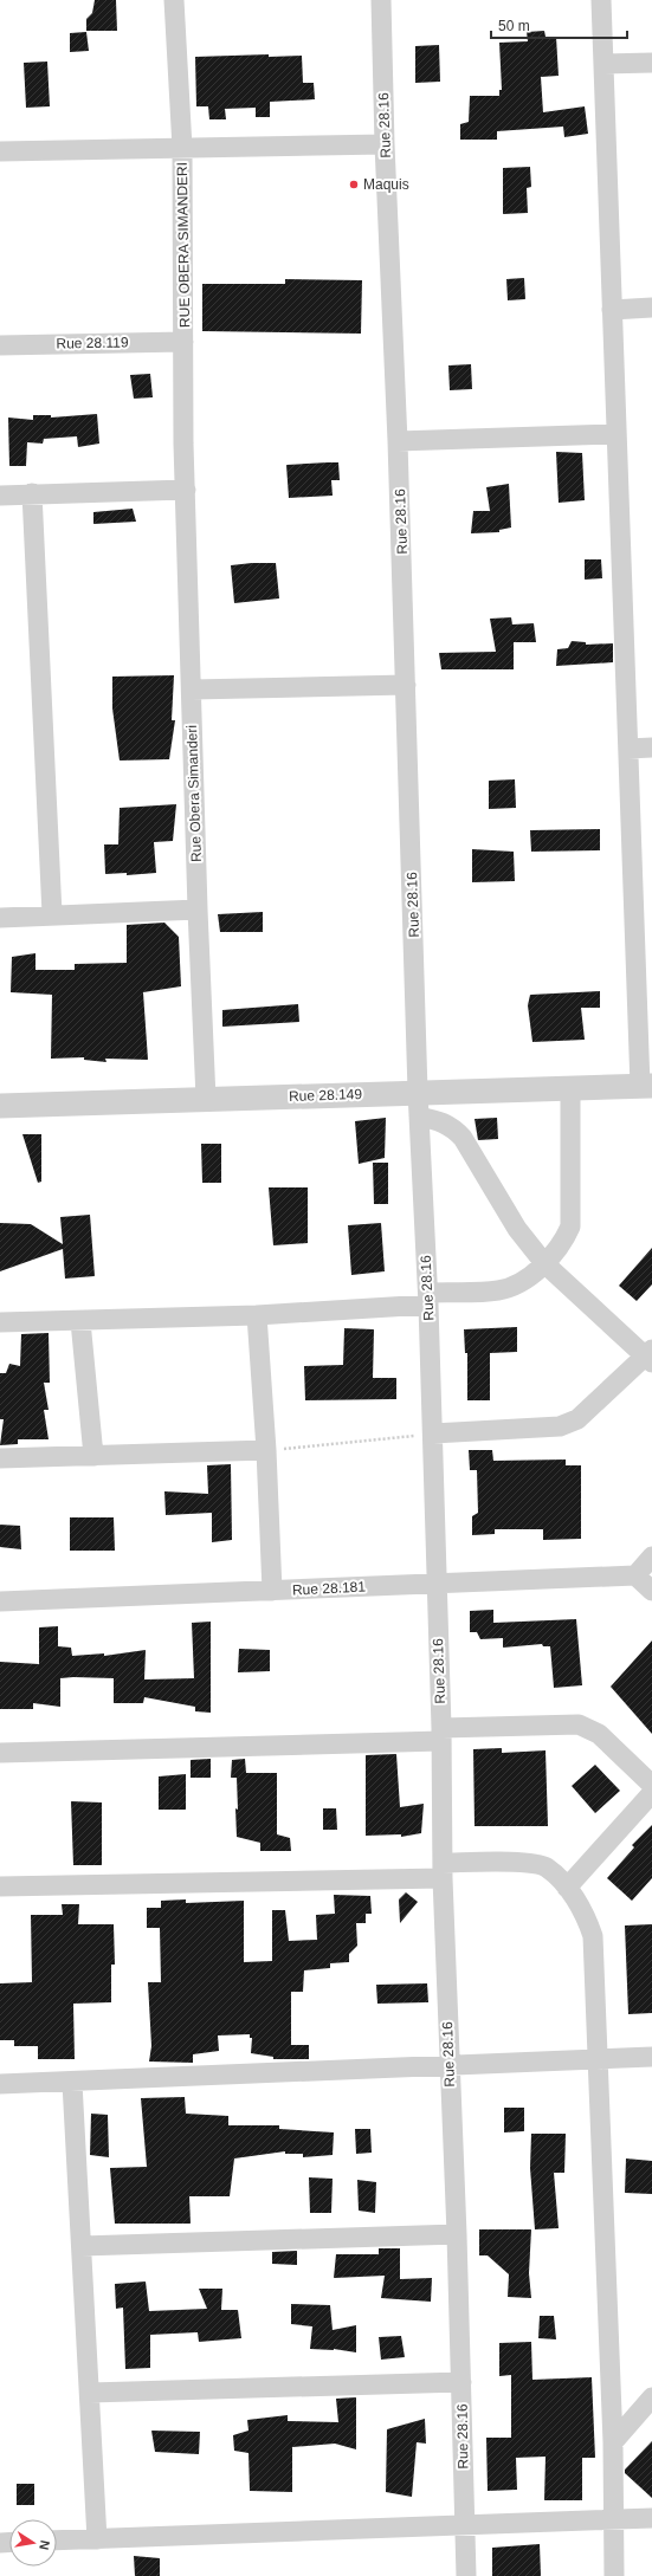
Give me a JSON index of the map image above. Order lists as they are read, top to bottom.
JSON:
{
  "streets": {
    "street": [
      "Rue 28.16",
      "RUE OBERA SIMANDERI",
      "Rue 28.119",
      "Rue Obera Simanderi",
      "Rue 28.149",
      "Rue 28.181"
    ]
  },
  "crossings": [
    ["Rue 28.16", "Rue 28.149"],
    ["Rue 28.16", "Rue 28.181"],
    ["RUE OBERA SIMANDERI", "Rue 28.119"],
    ["RUE OBERA SIMANDERI", "Rue Obera Simanderi"],
    ["Rue Obera Simanderi", "Rue 28.149"]
  ],
  "places": ["Maquis"],
  "scale_bar": "50 m",
  "north": "right"
}
